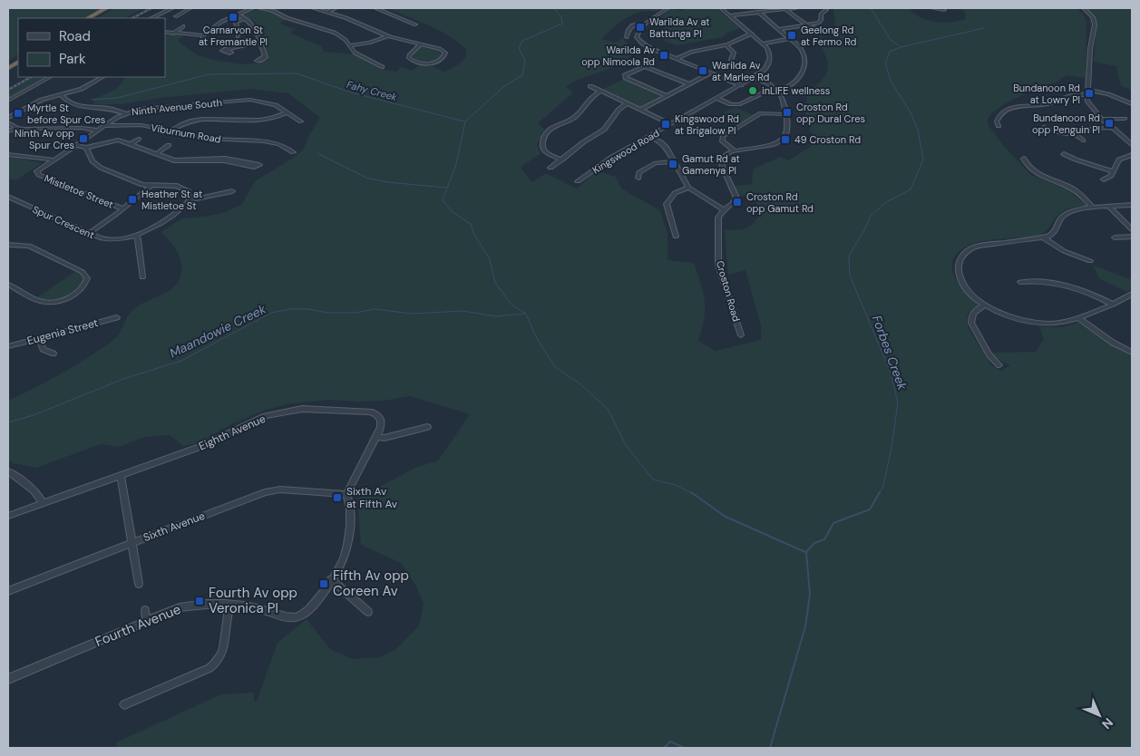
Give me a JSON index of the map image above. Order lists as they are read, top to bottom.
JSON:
{
  "streets": {
    "street": [
      "Ninth Avenue South",
      "Viburnum Road",
      "Kingswood Road",
      "Mistletoe Street",
      "Spur Crescent",
      "Croston Road",
      "Eugenia Street",
      "Eighth Avenue",
      "Sixth Avenue",
      "Fourth Avenue"
    ]
  },
  "crossings": [
    ["Ninth Avenue South", "Viburnum Road"],
    ["Ninth Avenue South", "Mistletoe Street"],
    ["Eighth Avenue", "Sixth Avenue"]
  ],
  "water": ["Fahy Creek", "Maandowie Creek", "Forbes Creek"],
  "places": {
    "transit": [
      "Carnarvon St at Fremantle Pl",
      "Warilda Av at Battunga Pl",
      "Geelong Rd at Fermo Rd",
      "Warilda Av opp Nimoola Rd",
      "Warilda Av at Marlee Rd",
      "Bundanoon Rd at Lowry Pl",
      "Croston Rd opp Dural Cres",
      "Myrtle St before Spur Cres",
      "Bundanoon Rd opp Penguin Pl",
      "Kingswood Rd at Brigalow Pl",
      "Ninth Av opp Spur Cres",
      "49 Croston Rd",
      "Gamut Rd at Gamenya Pl",
      "Heather St at Mistletoe St",
      "Croston Rd opp Gamut Rd",
      "Sixth Av at Fifth Av",
      "Fifth Av opp Coreen Av",
      "Fourth Av opp Veronica Pl"
    ],
    "other": ["inLIFE wellness"]
  },
  "legend": ["Road", "Park"],
  "north": "bottom right"
}
